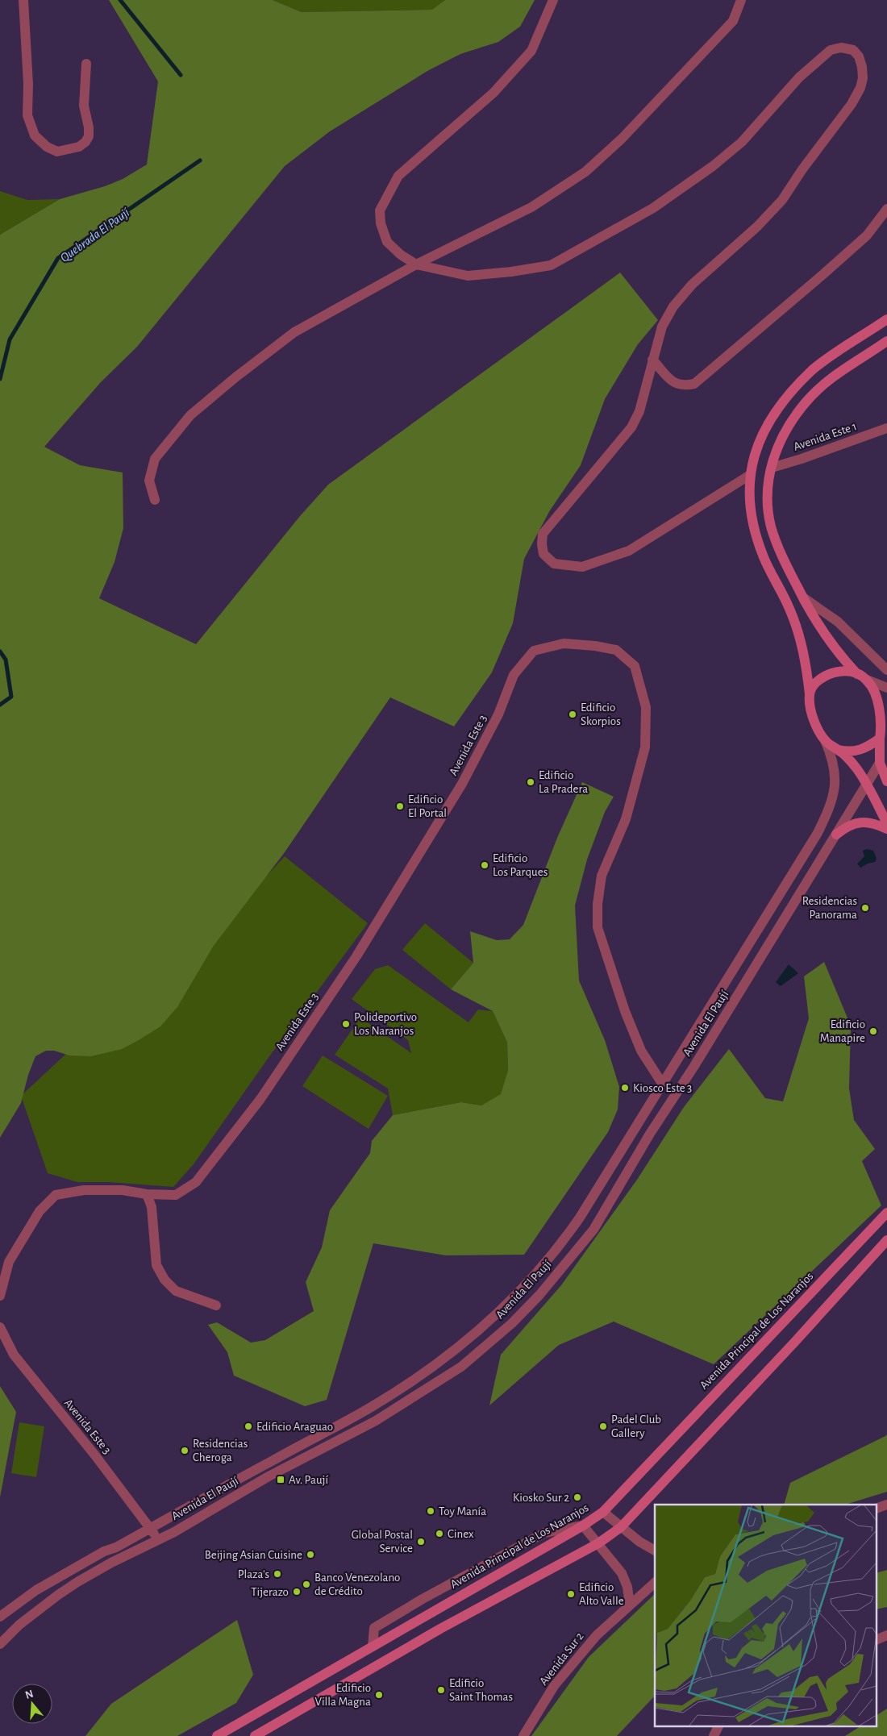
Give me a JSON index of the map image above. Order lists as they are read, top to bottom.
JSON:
{
  "streets": {
    "main road": ["Avenida Principal de Los Naranjos"],
    "street": [
      "Avenida Este 1",
      "Avenida Este 3",
      "Avenida El Paují",
      "Avenida Sur 2"
    ]
  },
  "crossings": [
    ["Avenida Este 3", "Avenida El Paují"]
  ],
  "water": ["Quebrada El Paují"],
  "places": {
    "other": [
      "Edificio Skorpios",
      "Edificio La Pradera",
      "Edificio El Portal",
      "Edificio Los Parques",
      "Residencias Panorama",
      "Polideportivo Los Naranjos",
      "Edificio Manapire",
      "Kiosco Este 3",
      "Edificio Araguao",
      "Padel Club Gallery",
      "Residencias Cheroga",
      "Kiosko Sur 2",
      "Toy Manía",
      "Cinex",
      "Global Postal Service",
      "Beijing Asian Cuisine",
      "Plaza's",
      "Banco Venezolano de Crédito",
      "Tijerazo",
      "Edificio Alto Valle",
      "Edificio Saint Thomas",
      "Edificio Villa Magna"
    ],
    "transit": ["Av. Paují"]
  },
  "north": "top"
}
